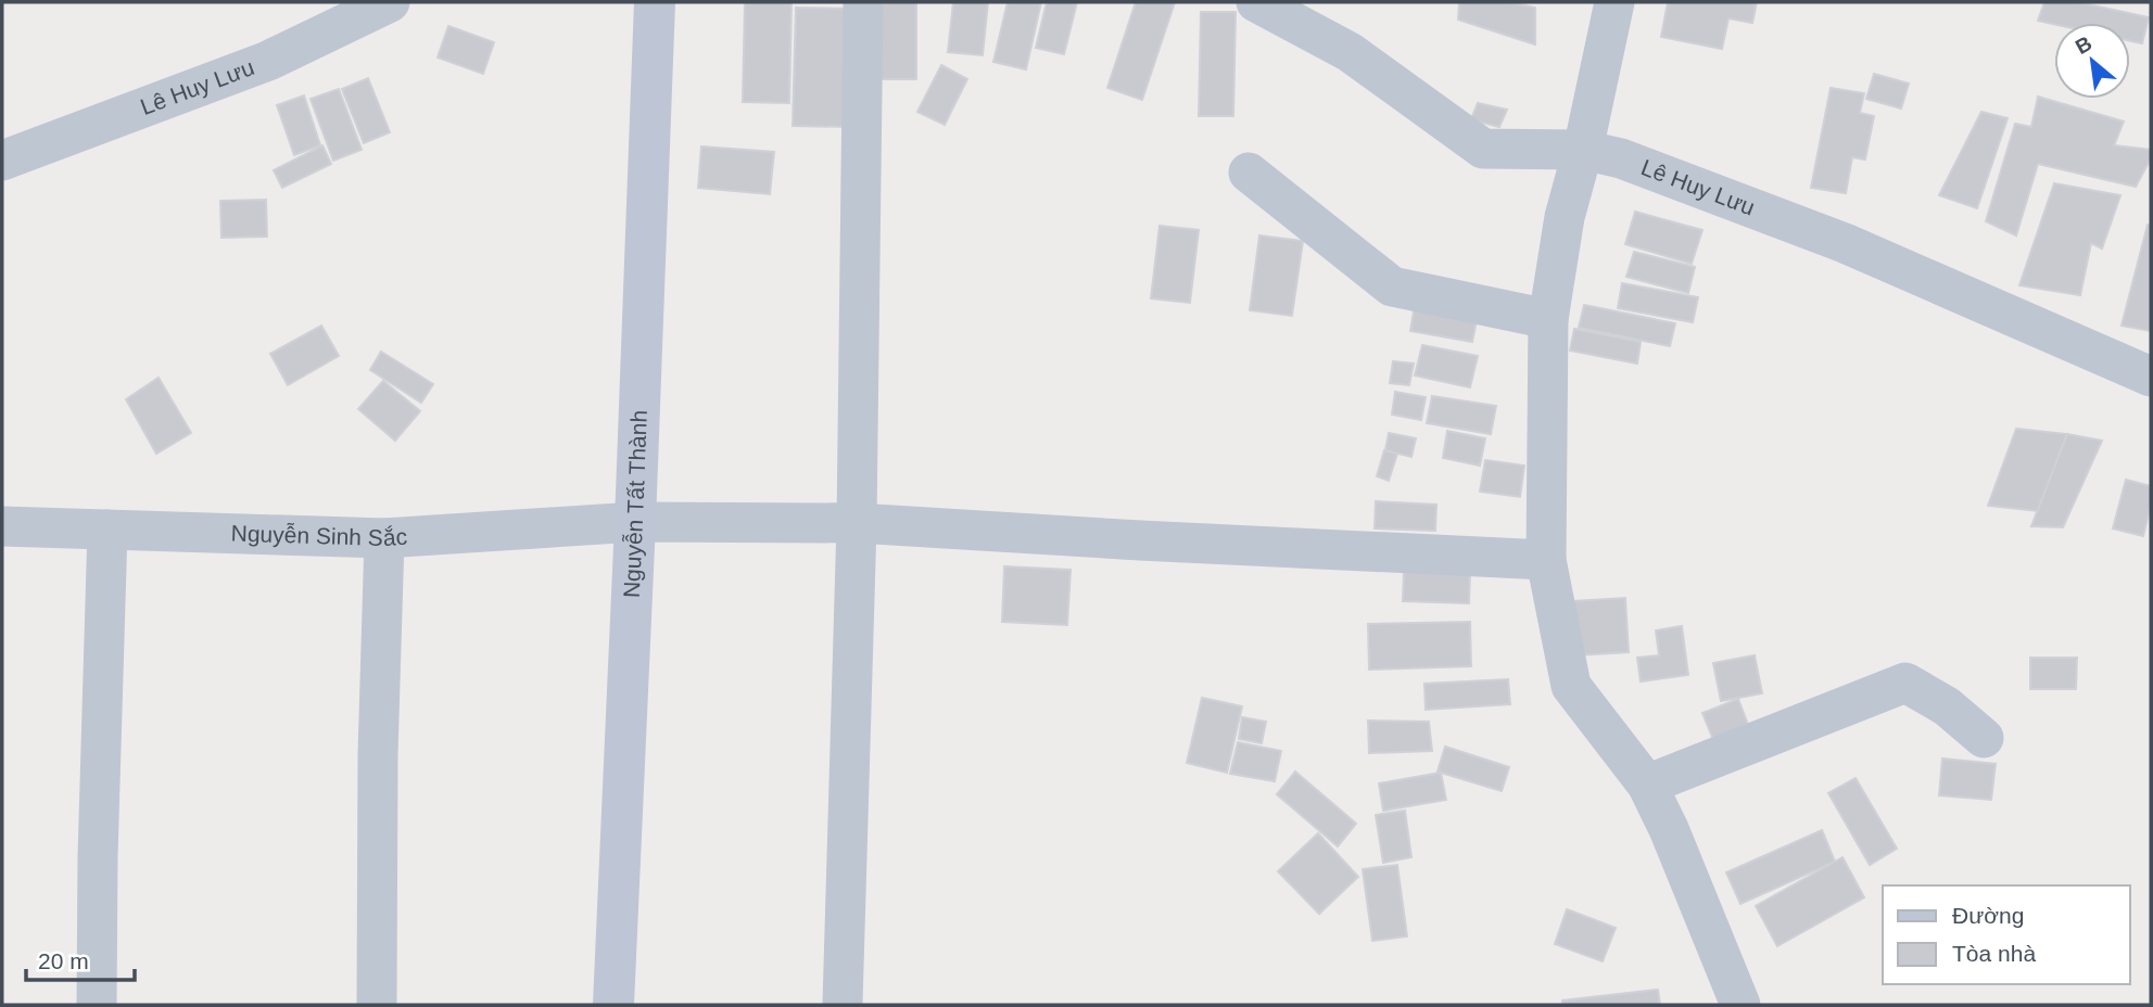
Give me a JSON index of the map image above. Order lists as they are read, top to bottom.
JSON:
{
  "streets": {
    "main road": ["Nguyễn Tất Thành"],
    "street": ["Lê Huy Lưu", "Nguyễn Sinh Sắc"]
  },
  "crossings": [
    ["Nguyễn Tất Thành", "Nguyễn Sinh Sắc"]
  ],
  "legend": ["Đường", "Tòa nhà"],
  "scale_bar": "20 m",
  "north": "top left"
}
